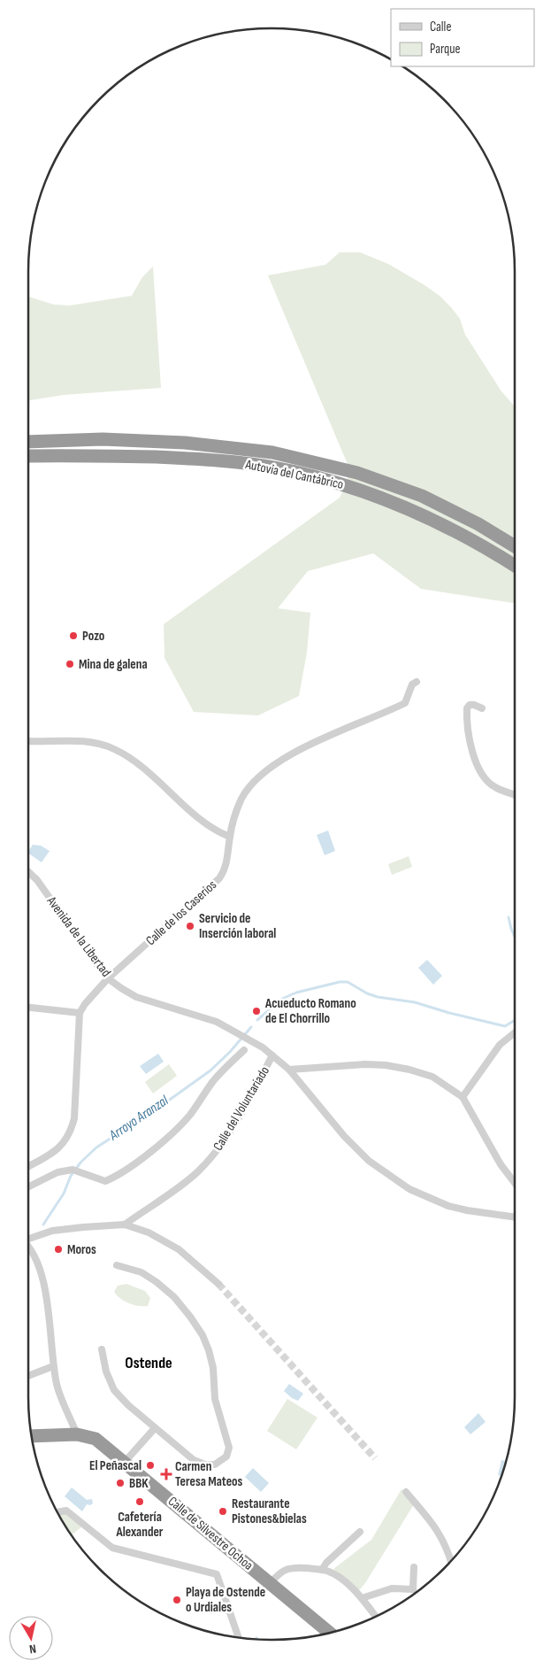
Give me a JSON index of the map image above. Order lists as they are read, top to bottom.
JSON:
{
  "streets": {
    "highway": ["Autovía del Cantábrico", "Calle de Silvestre Ochoa"],
    "street": ["Calle de los Caseríos", "Avenida de la Libertad", "Calle del Voluntariado"]
  },
  "crossings": [
    ["Calle de los Caseríos", "Avenida de la Libertad"],
    ["Avenida de la Libertad", "Calle del Voluntariado"]
  ],
  "districts": ["Ostende"],
  "water": ["Arroyo Aranzal"],
  "places": {
    "other": [
      "Pozo",
      "Mina de galena",
      "Servicio de Inserción laboral",
      "Acueducto Romano de El Chorrillo",
      "Moros",
      "El Peñascal",
      "BBK",
      "Cafetería Alexander",
      "Restaurante Pistones&bielas",
      "Playa de Ostende o Urdiales"
    ],
    "health": ["Carmen Teresa Mateos"]
  },
  "legend": ["Calle", "Parque"],
  "north": "bottom"
}
